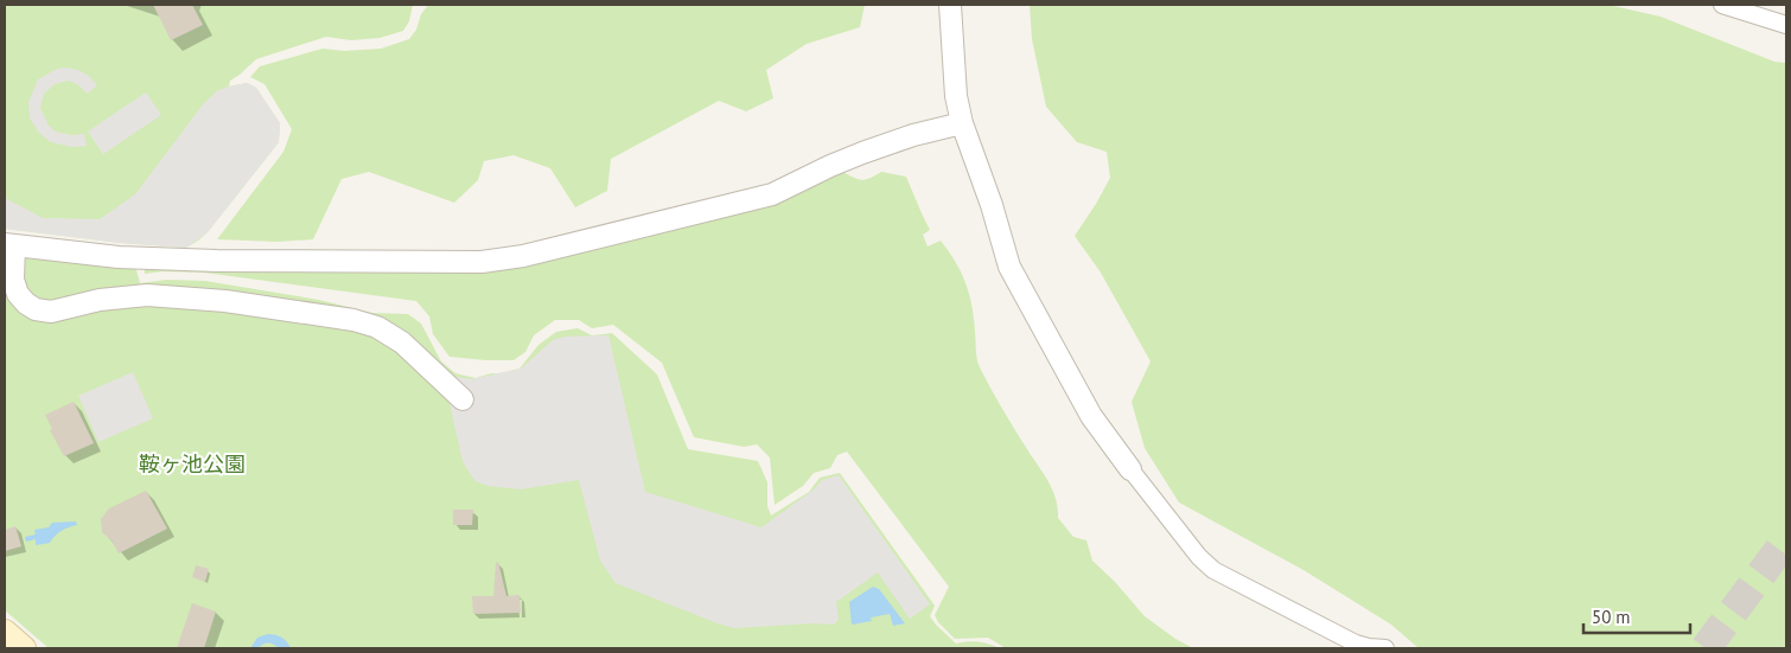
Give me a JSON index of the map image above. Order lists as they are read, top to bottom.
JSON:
{
  "parks": ["鞍ヶ池公園"],
  "scale_bar": "50 m"
}
